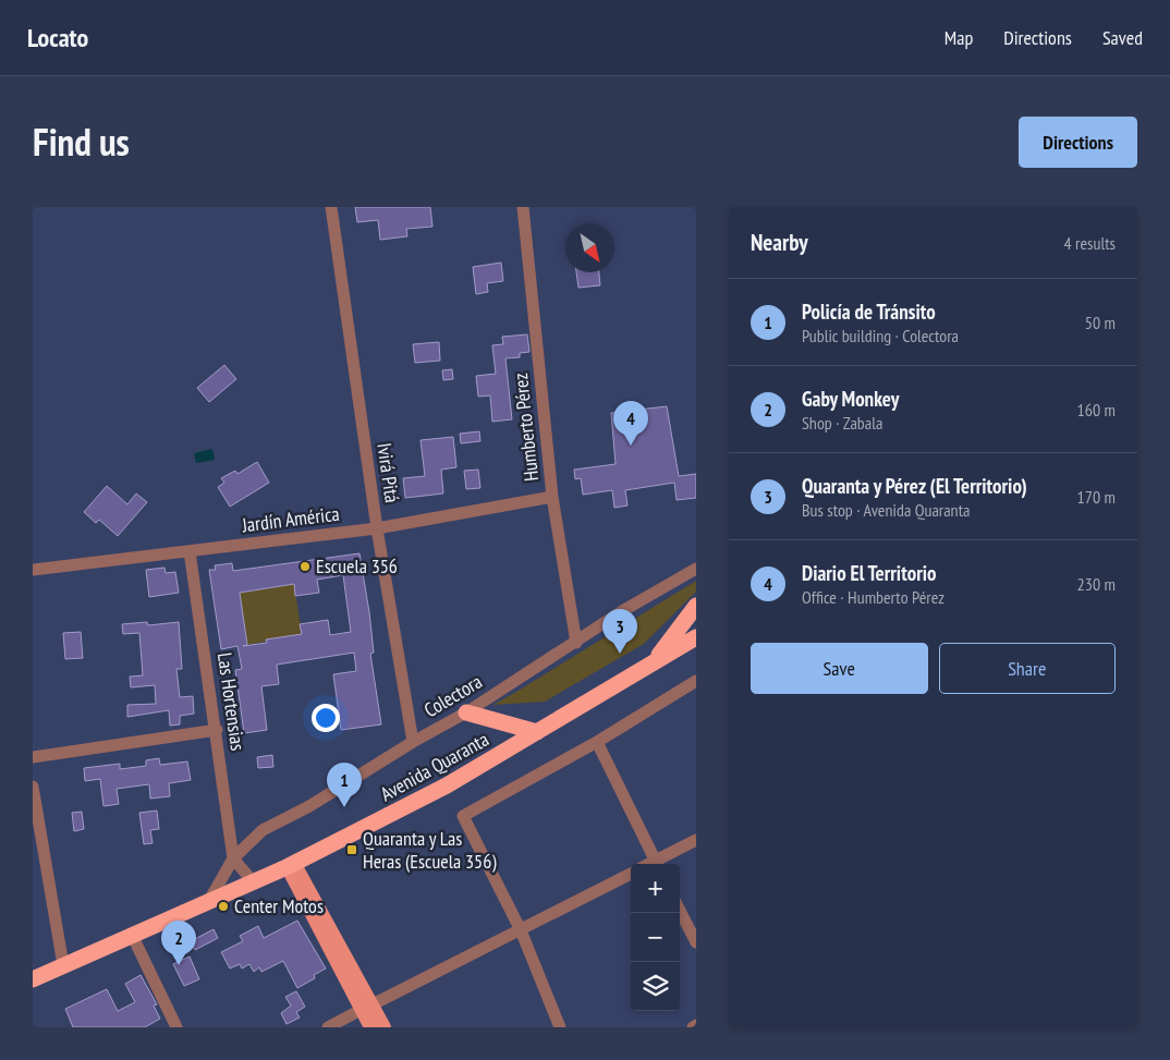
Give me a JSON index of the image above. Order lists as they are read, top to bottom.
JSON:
{
  "streets": {
    "highway": ["Avenida Quaranta"],
    "street": [
      "Humberto Pérez",
      "Ivirá Pitá",
      "Jardín América",
      "Colectora",
      "Las Hortensias"
    ]
  },
  "crossings": [
    ["Humberto Pérez", "Jardín América"],
    ["Humberto Pérez", "Colectora"],
    ["Ivirá Pitá", "Jardín América"],
    ["Ivirá Pitá", "Colectora"],
    ["Jardín América", "Las Hortensias"],
    ["Colectora", "Las Hortensias"]
  ],
  "places": {
    "other": ["Escuela 356", "Center Motos"],
    "transit": ["Quaranta y Las Heras (Escuela 356)"]
  },
  "north": "bottom right",
  "page": {
    "header": "Locato",
    "nav": ["Map", "Directions", "Saved"],
    "title": "Find us",
    "buttons": [
      "Directions",
      ["Save", "Share"]
    ],
    "heading": ["Nearby", "4 results"],
    "list": [
      {
        "mark": "1",
        "name": "Policía de Tránsito",
        "note": "Public building · Colectora",
        "value": "50 m"
      },
      {
        "mark": "2",
        "name": "Gaby Monkey",
        "note": "Shop · Zabala",
        "value": "160 m"
      },
      {
        "mark": "3",
        "name": "Quaranta y Pérez (El Territorio)",
        "note": "Bus stop · Avenida Quaranta",
        "value": "170 m"
      },
      {
        "mark": "4",
        "name": "Diario El Territorio",
        "note": "Office · Humberto Pérez",
        "value": "230 m"
      }
    ],
    "pins": [
      "4",
      "3",
      "1",
      "2"
    ],
    "map_buttons": ["+", "−"]
  }
}
